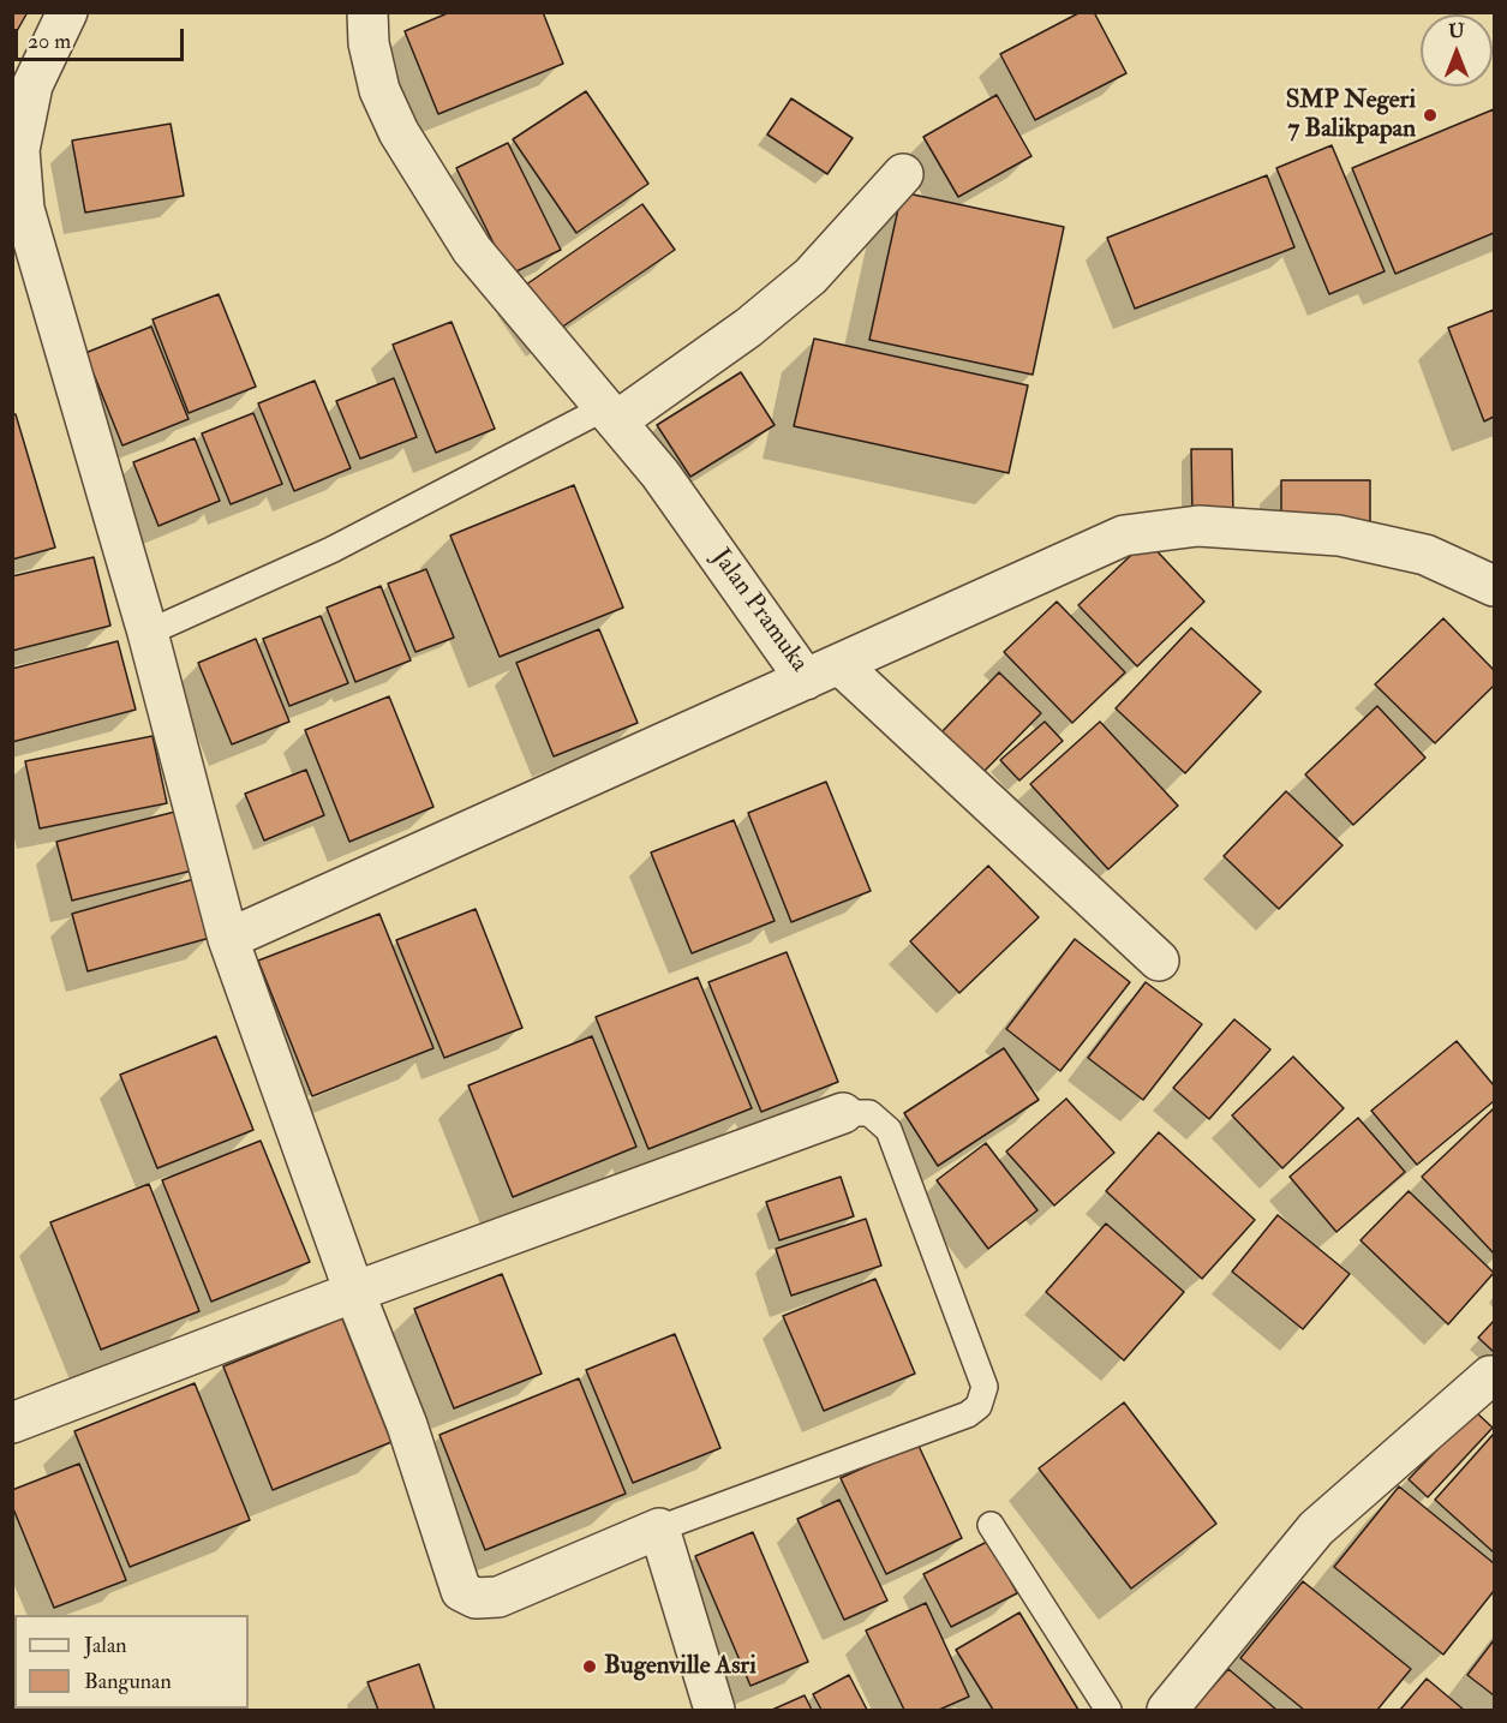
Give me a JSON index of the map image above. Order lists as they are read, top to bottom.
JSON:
{
  "streets": {
    "street": ["Jalan Pramuka"]
  },
  "places": ["SMP Negeri 7 Balikpapan", "Bugenville Asri"],
  "legend": ["Jalan", "Bangunan"],
  "scale_bar": "20 m",
  "north": "top"
}
